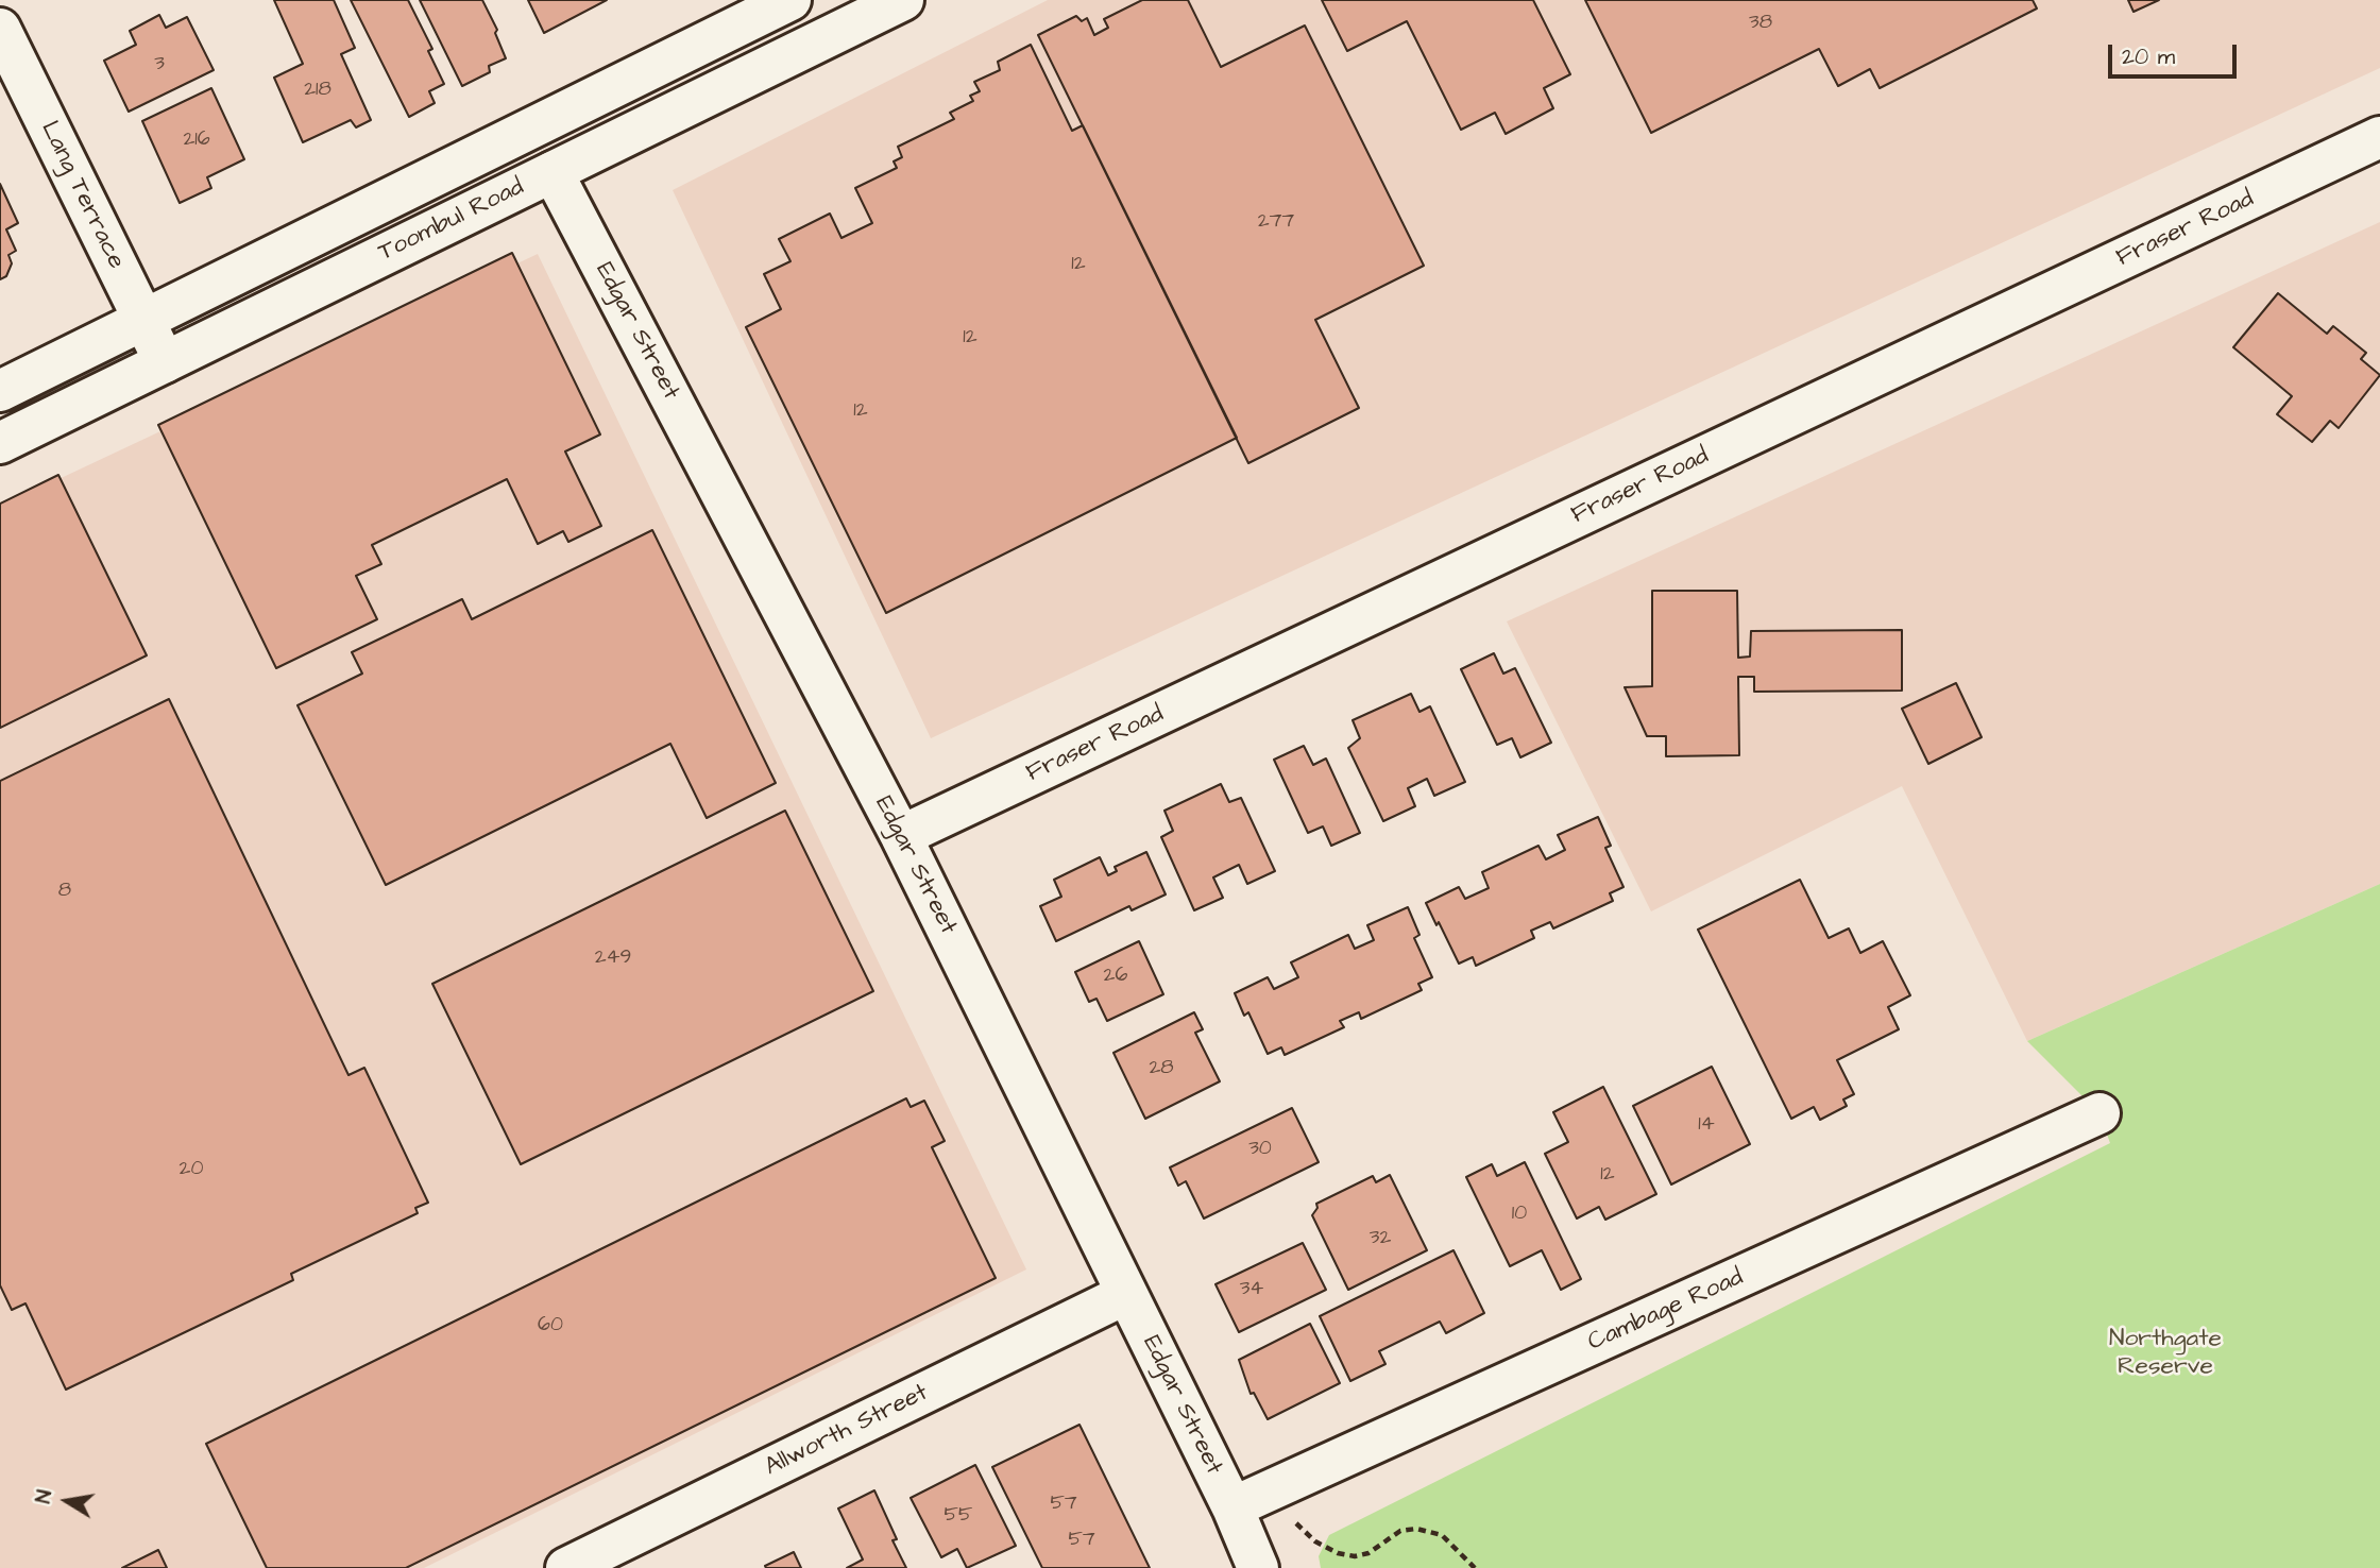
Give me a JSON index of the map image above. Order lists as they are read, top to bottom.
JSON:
{
  "streets": {
    "street": [
      "Lang Terrace",
      "Toombul Road",
      "Fraser Road",
      "Edgar Street",
      "Cambage Road",
      "Allworth Street"
    ]
  },
  "crossings": [
    ["Lang Terrace", "Toombul Road"],
    ["Toombul Road", "Edgar Street"],
    ["Fraser Road", "Edgar Street"],
    ["Edgar Street", "Cambage Road"],
    ["Edgar Street", "Allworth Street"]
  ],
  "parks": ["Northgate Reserve"],
  "house_numbers": [
    "38",
    "3",
    "218",
    "216",
    "277",
    "12",
    "12",
    "12",
    "8",
    "249",
    "26",
    "28",
    "14",
    "30",
    "20",
    "12",
    "10",
    "32",
    "34",
    "60",
    "57",
    "55",
    "57"
  ],
  "scale_bar": "20 m",
  "north": "left"
}
